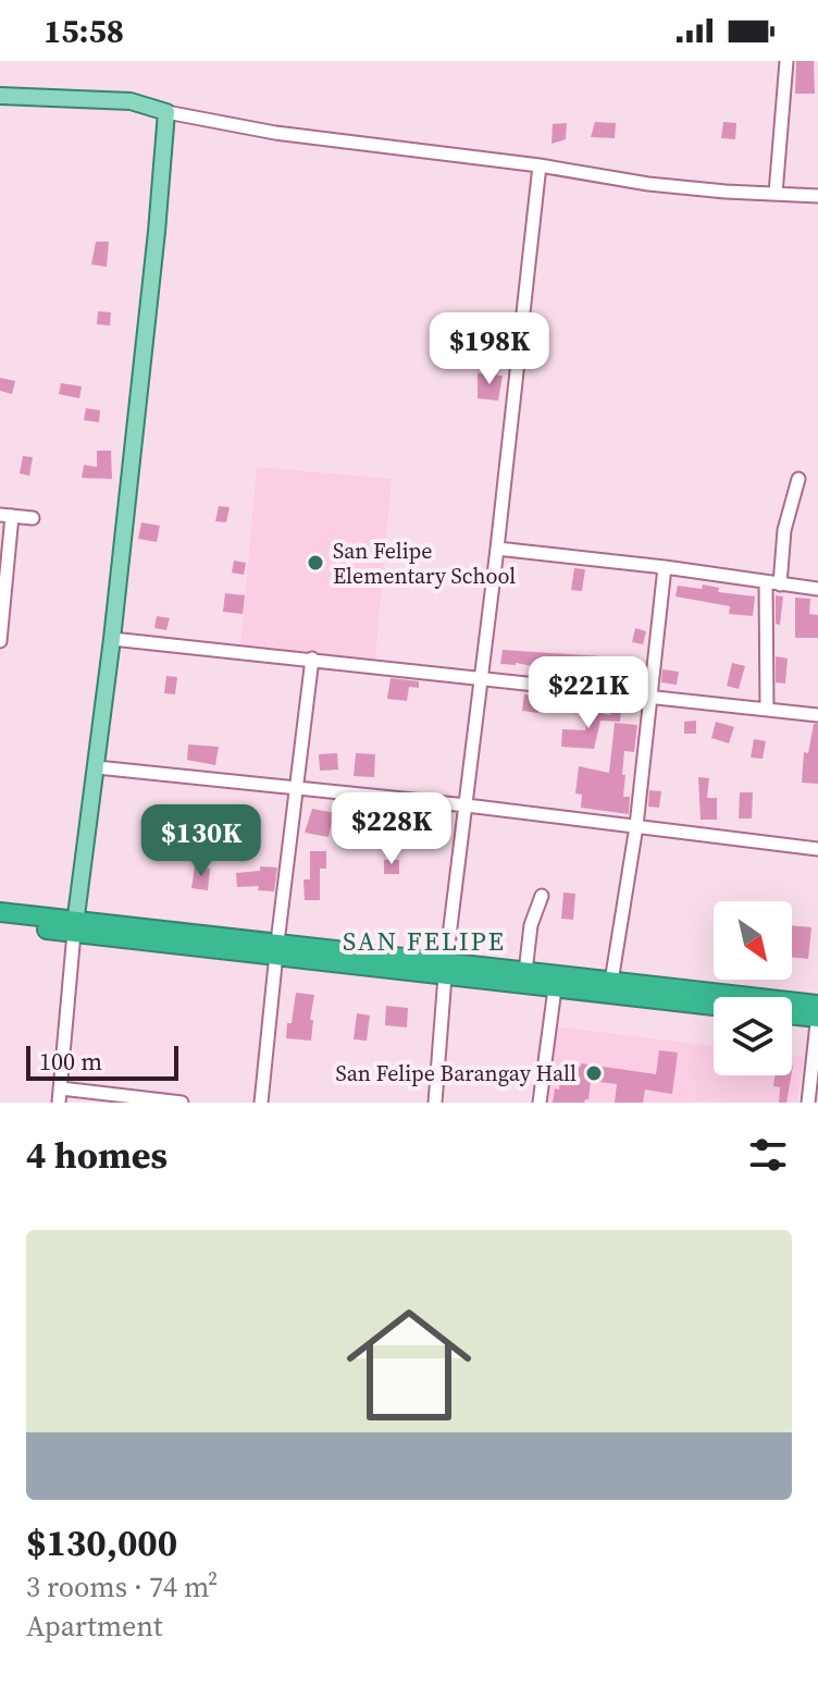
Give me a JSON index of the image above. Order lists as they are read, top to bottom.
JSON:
{
  "districts": ["SAN FELIPE"],
  "places": ["San Felipe Elementary School", "San Felipe Barangay Hall"],
  "scale_bar": "100 m",
  "north": "bottom right",
  "page": {
    "status": "15:58",
    "price": [
      "$198K",
      "$221K",
      "$228K",
      "$130K"
    ],
    "scale": "100 m",
    "heading": "4 homes",
    "list": [
      {
        "name": "$130,000",
        "note": "3 rooms · 74 m² · Apartment"
      }
    ]
  }
}
